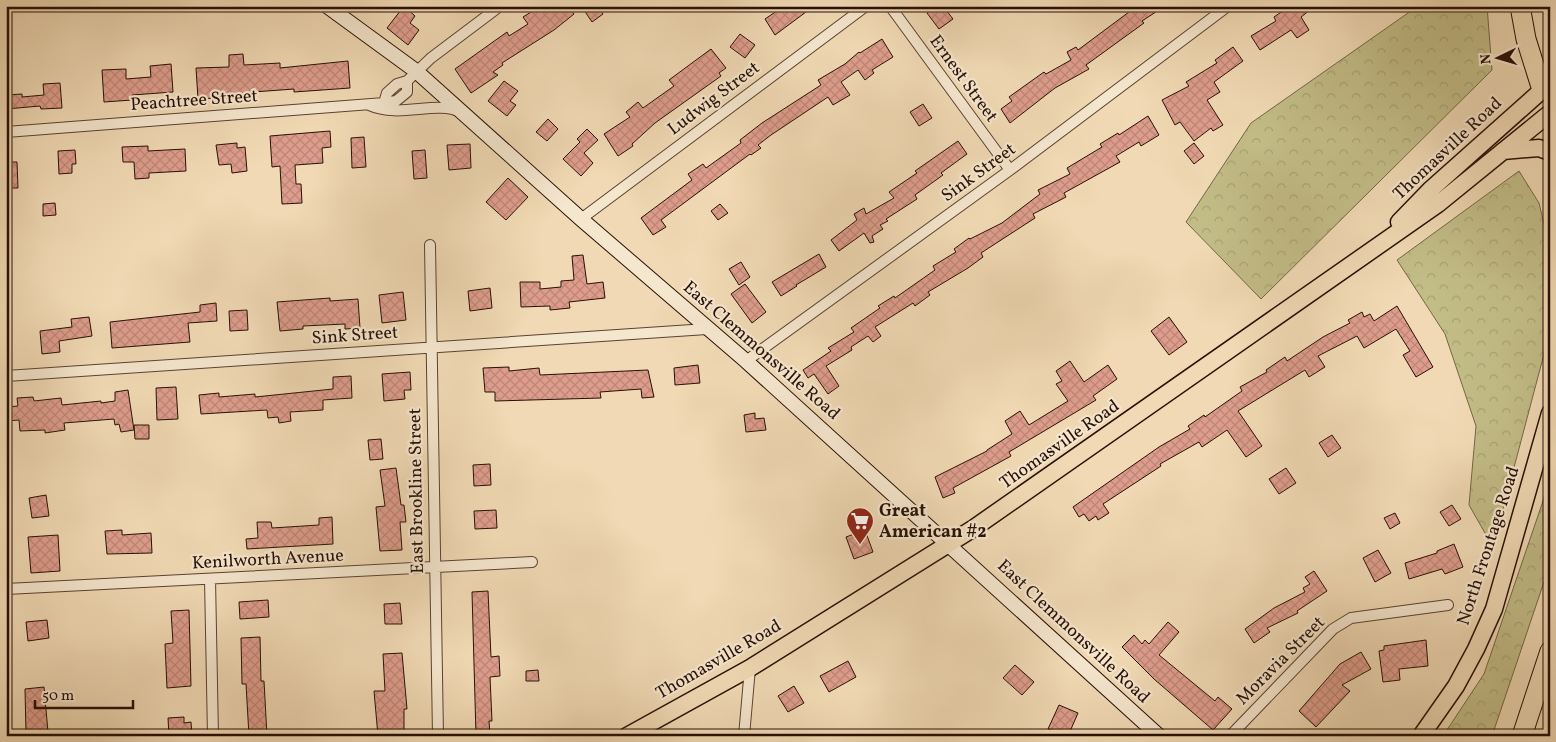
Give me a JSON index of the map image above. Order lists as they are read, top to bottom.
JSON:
{
  "streets": {
    "main road": ["Thomasville Road", "East Clemmonsville Road", "North Frontage Road"],
    "street": [
      "Ernest Street",
      "Ludwig Street",
      "Peachtree Street",
      "Sink Street",
      "East Brookline Street",
      "Kenilworth Avenue",
      "Moravia Street"
    ]
  },
  "crossings": [
    ["Ernest Street", "Sink Street"],
    ["Ludwig Street", "East Clemmonsville Road"],
    ["Peachtree Street", "East Clemmonsville Road"],
    ["Thomasville Road", "East Clemmonsville Road"],
    ["Sink Street", "East Clemmonsville Road"],
    ["Sink Street", "East Brookline Street"],
    ["East Brookline Street", "Kenilworth Avenue"]
  ],
  "places": {
    "supermarket": ["Great American #2"]
  },
  "scale_bar": "50 m",
  "north": "left"
}
